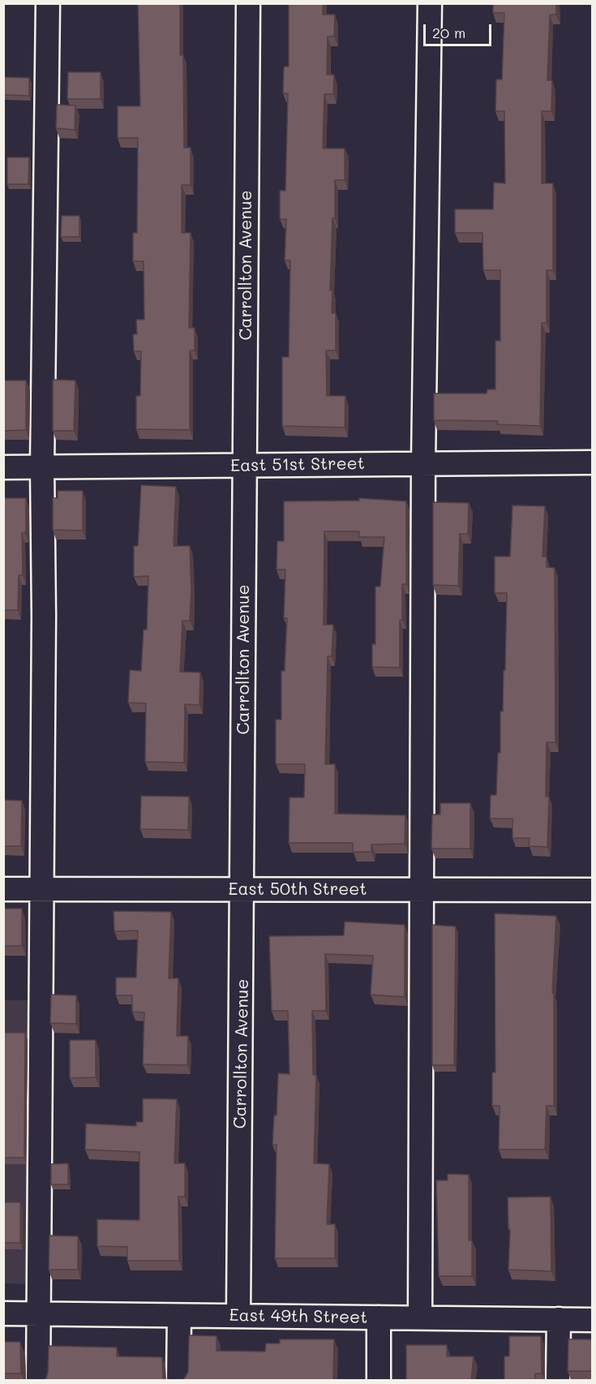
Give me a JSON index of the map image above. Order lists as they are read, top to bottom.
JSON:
{
  "streets": {
    "street": [
      "Carrollton Avenue",
      "East 51st Street",
      "East 50th Street",
      "East 49th Street"
    ]
  },
  "crossings": [
    ["Carrollton Avenue", "East 51st Street"],
    ["Carrollton Avenue", "East 50th Street"],
    ["Carrollton Avenue", "East 49th Street"]
  ],
  "scale_bar": "20 m"
}
